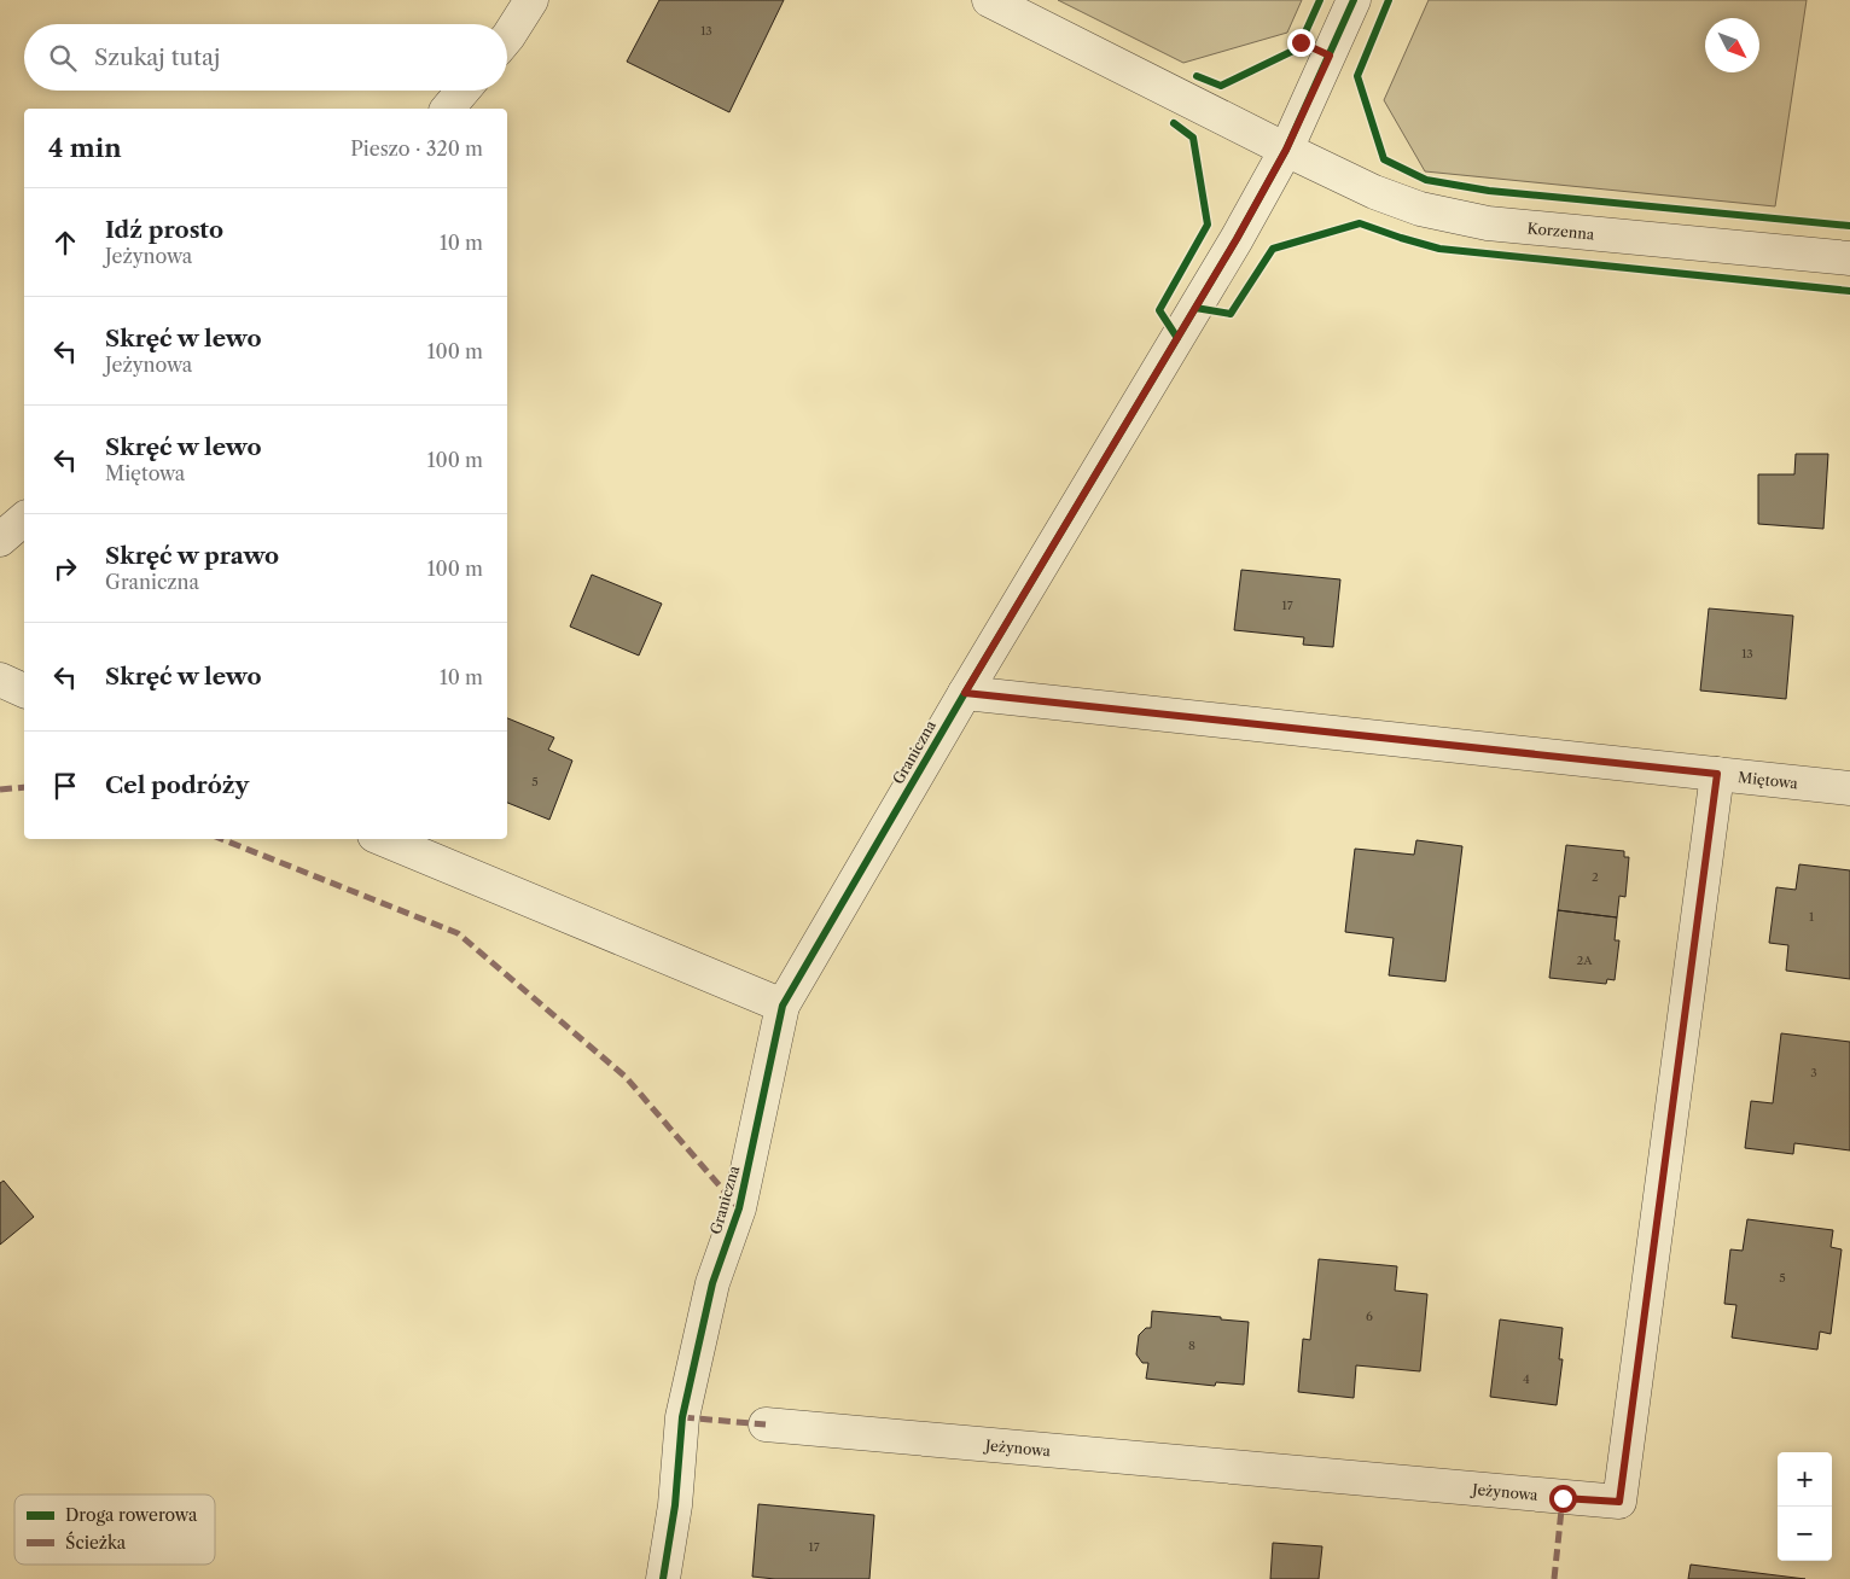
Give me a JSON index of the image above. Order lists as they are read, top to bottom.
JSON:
{
  "streets": {
    "street": [
      "Korzenna",
      "Graniczna",
      "Miętowa",
      "Jeżynowa"
    ]
  },
  "crossings": [
    ["Korzenna", "Graniczna"],
    ["Graniczna", "Miętowa"],
    ["Miętowa", "Jeżynowa"]
  ],
  "house_numbers": [
    "13",
    "17",
    "13",
    "5",
    "2",
    "1",
    "2A",
    "3",
    "5",
    "6",
    "8",
    "4",
    "17"
  ],
  "legend": ["Droga rowerowa", "Ścieżka"],
  "north": "bottom right",
  "page": {
    "search": "Szukaj tutaj",
    "heading": ["4 min", "Pieszo · 320 m"],
    "list": [
      ["Idź prosto", "Jeżynowa", "10 m"],
      ["Skręć w lewo", "Jeżynowa", "100 m"],
      ["Skręć w lewo", "Miętowa", "100 m"],
      ["Skręć w prawo", "Graniczna", "100 m"],
      ["Skręć w lewo", "10 m"],
      "Cel podróży"
    ],
    "map_buttons": ["+", "−"]
  }
}
